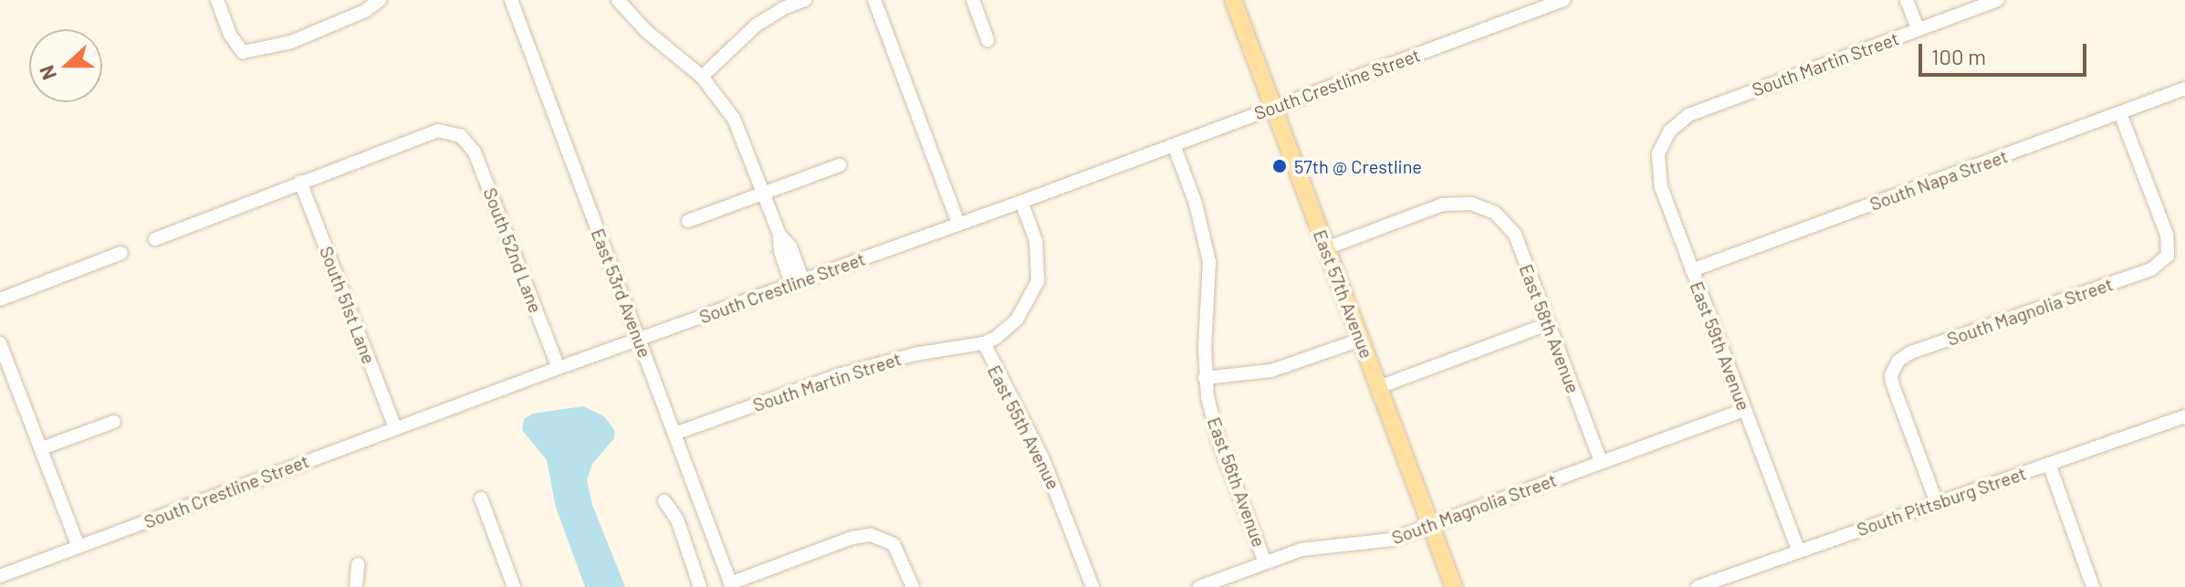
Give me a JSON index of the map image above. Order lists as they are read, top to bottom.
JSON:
{
  "streets": {
    "main road": ["East 57th Avenue"],
    "street": [
      "South Martin Street",
      "South Crestline Street",
      "South Napa Street",
      "South 52nd Lane",
      "East 53rd Avenue",
      "South 51st Lane",
      "South Magnolia Street",
      "East 58th Avenue",
      "East 59th Avenue",
      "East 55th Avenue",
      "East 56th Avenue",
      "South Pittsburg Street"
    ]
  },
  "crossings": [
    ["South Martin Street", "East 53rd Avenue"],
    ["South Martin Street", "East 59th Avenue"],
    ["South Martin Street", "East 55th Avenue"],
    ["South Crestline Street", "South 52nd Lane"],
    ["South Crestline Street", "East 53rd Avenue"],
    ["South Crestline Street", "East 57th Avenue"],
    ["South Crestline Street", "South 51st Lane"],
    ["South Crestline Street", "East 55th Avenue"],
    ["South Crestline Street", "East 56th Avenue"],
    ["South Napa Street", "South Magnolia Street"],
    ["South Napa Street", "East 59th Avenue"],
    ["South 52nd Lane", "South 51st Lane"],
    ["East 57th Avenue", "South Magnolia Street"],
    ["East 57th Avenue", "East 58th Avenue"],
    ["South Magnolia Street", "East 58th Avenue"],
    ["South Magnolia Street", "East 59th Avenue"],
    ["South Magnolia Street", "East 56th Avenue"],
    ["South Magnolia Street", "South Pittsburg Street"],
    ["East 59th Avenue", "South Pittsburg Street"]
  ],
  "places": ["57th @ Crestline"],
  "scale_bar": "100 m",
  "north": "left"
}
